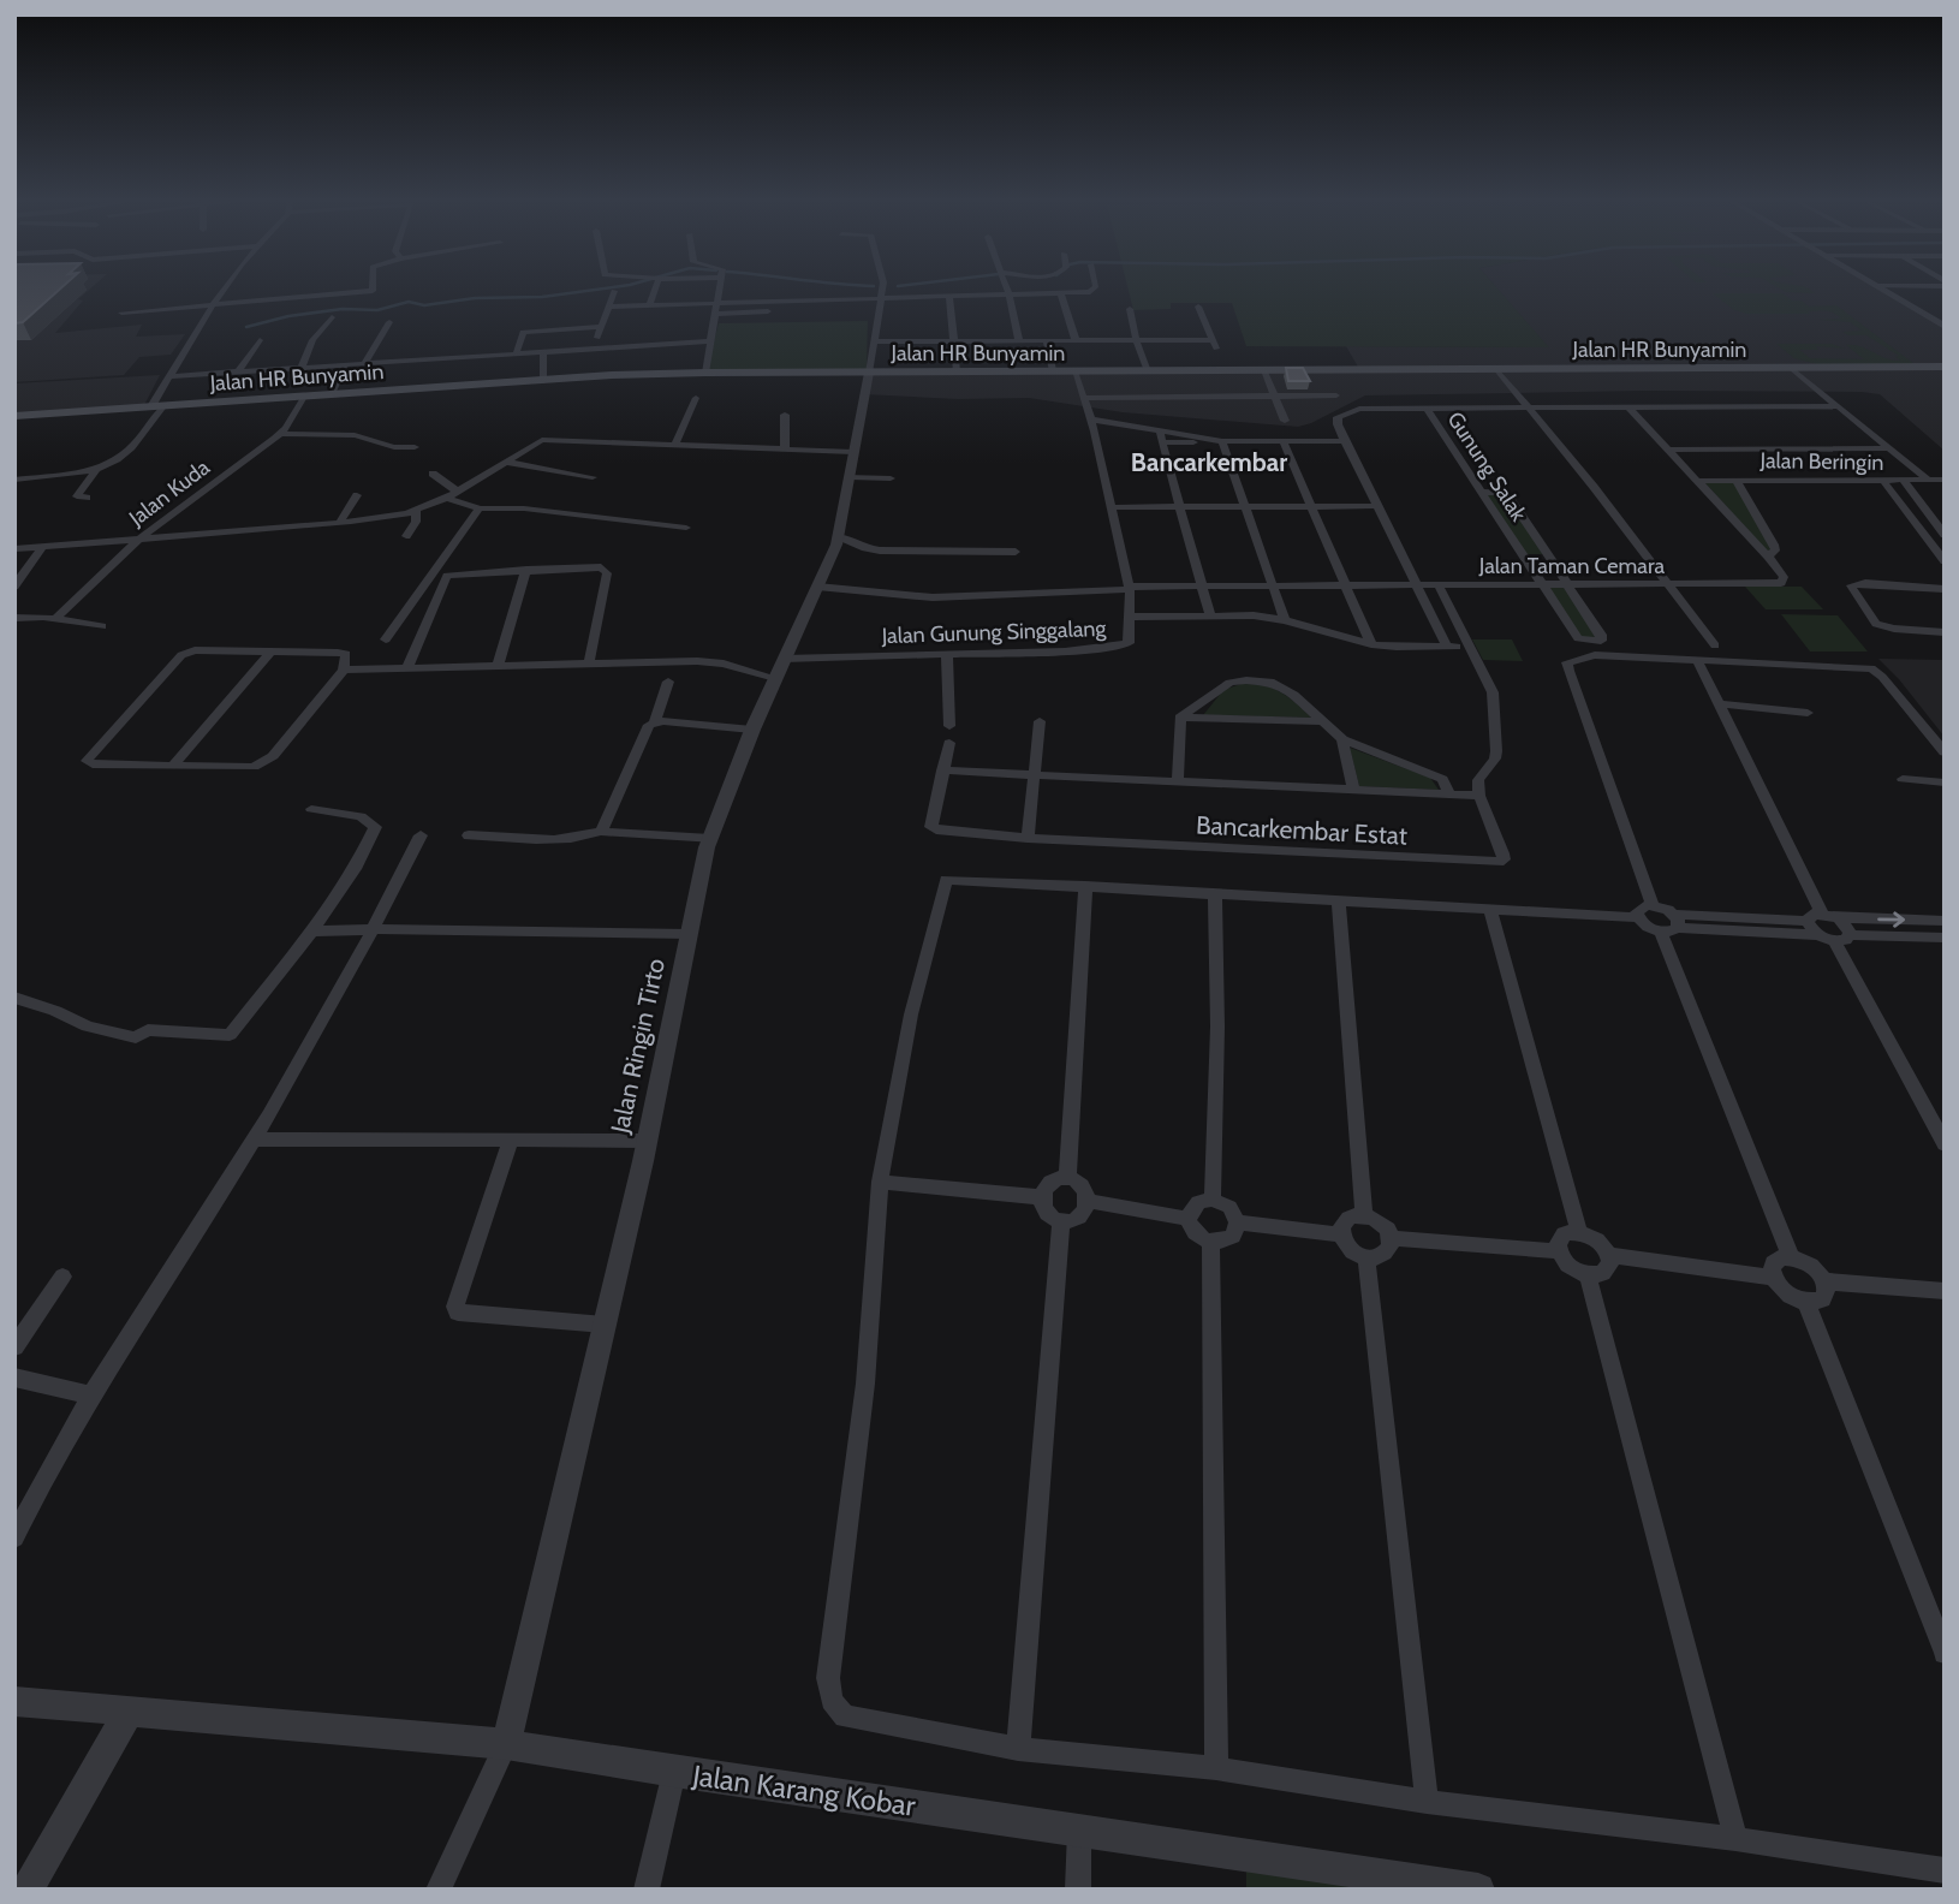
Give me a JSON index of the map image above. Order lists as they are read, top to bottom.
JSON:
{
  "streets": {
    "main road": ["Jalan HR Bunyamin"],
    "street": [
      "Jalan Beringin",
      "Gunung Salak",
      "Jalan Kuda",
      "Jalan Taman Cemara",
      "Jalan Gunung Singgalang",
      "Bancarkembar Estat",
      "Jalan Ringin Tirto",
      "Jalan Karang Kobar"
    ]
  },
  "crossings": [
    ["Jalan HR Bunyamin", "Jalan Kuda"],
    ["Jalan HR Bunyamin", "Jalan Gunung Singgalang"],
    ["Jalan HR Bunyamin", "Jalan Ringin Tirto"],
    ["Gunung Salak", "Jalan Taman Cemara"],
    ["Jalan Taman Cemara", "Jalan Gunung Singgalang"],
    ["Jalan Taman Cemara", "Jalan Ringin Tirto"],
    ["Jalan Gunung Singgalang", "Jalan Ringin Tirto"],
    ["Jalan Ringin Tirto", "Jalan Karang Kobar"]
  ],
  "districts": ["Bancarkembar"]
}
